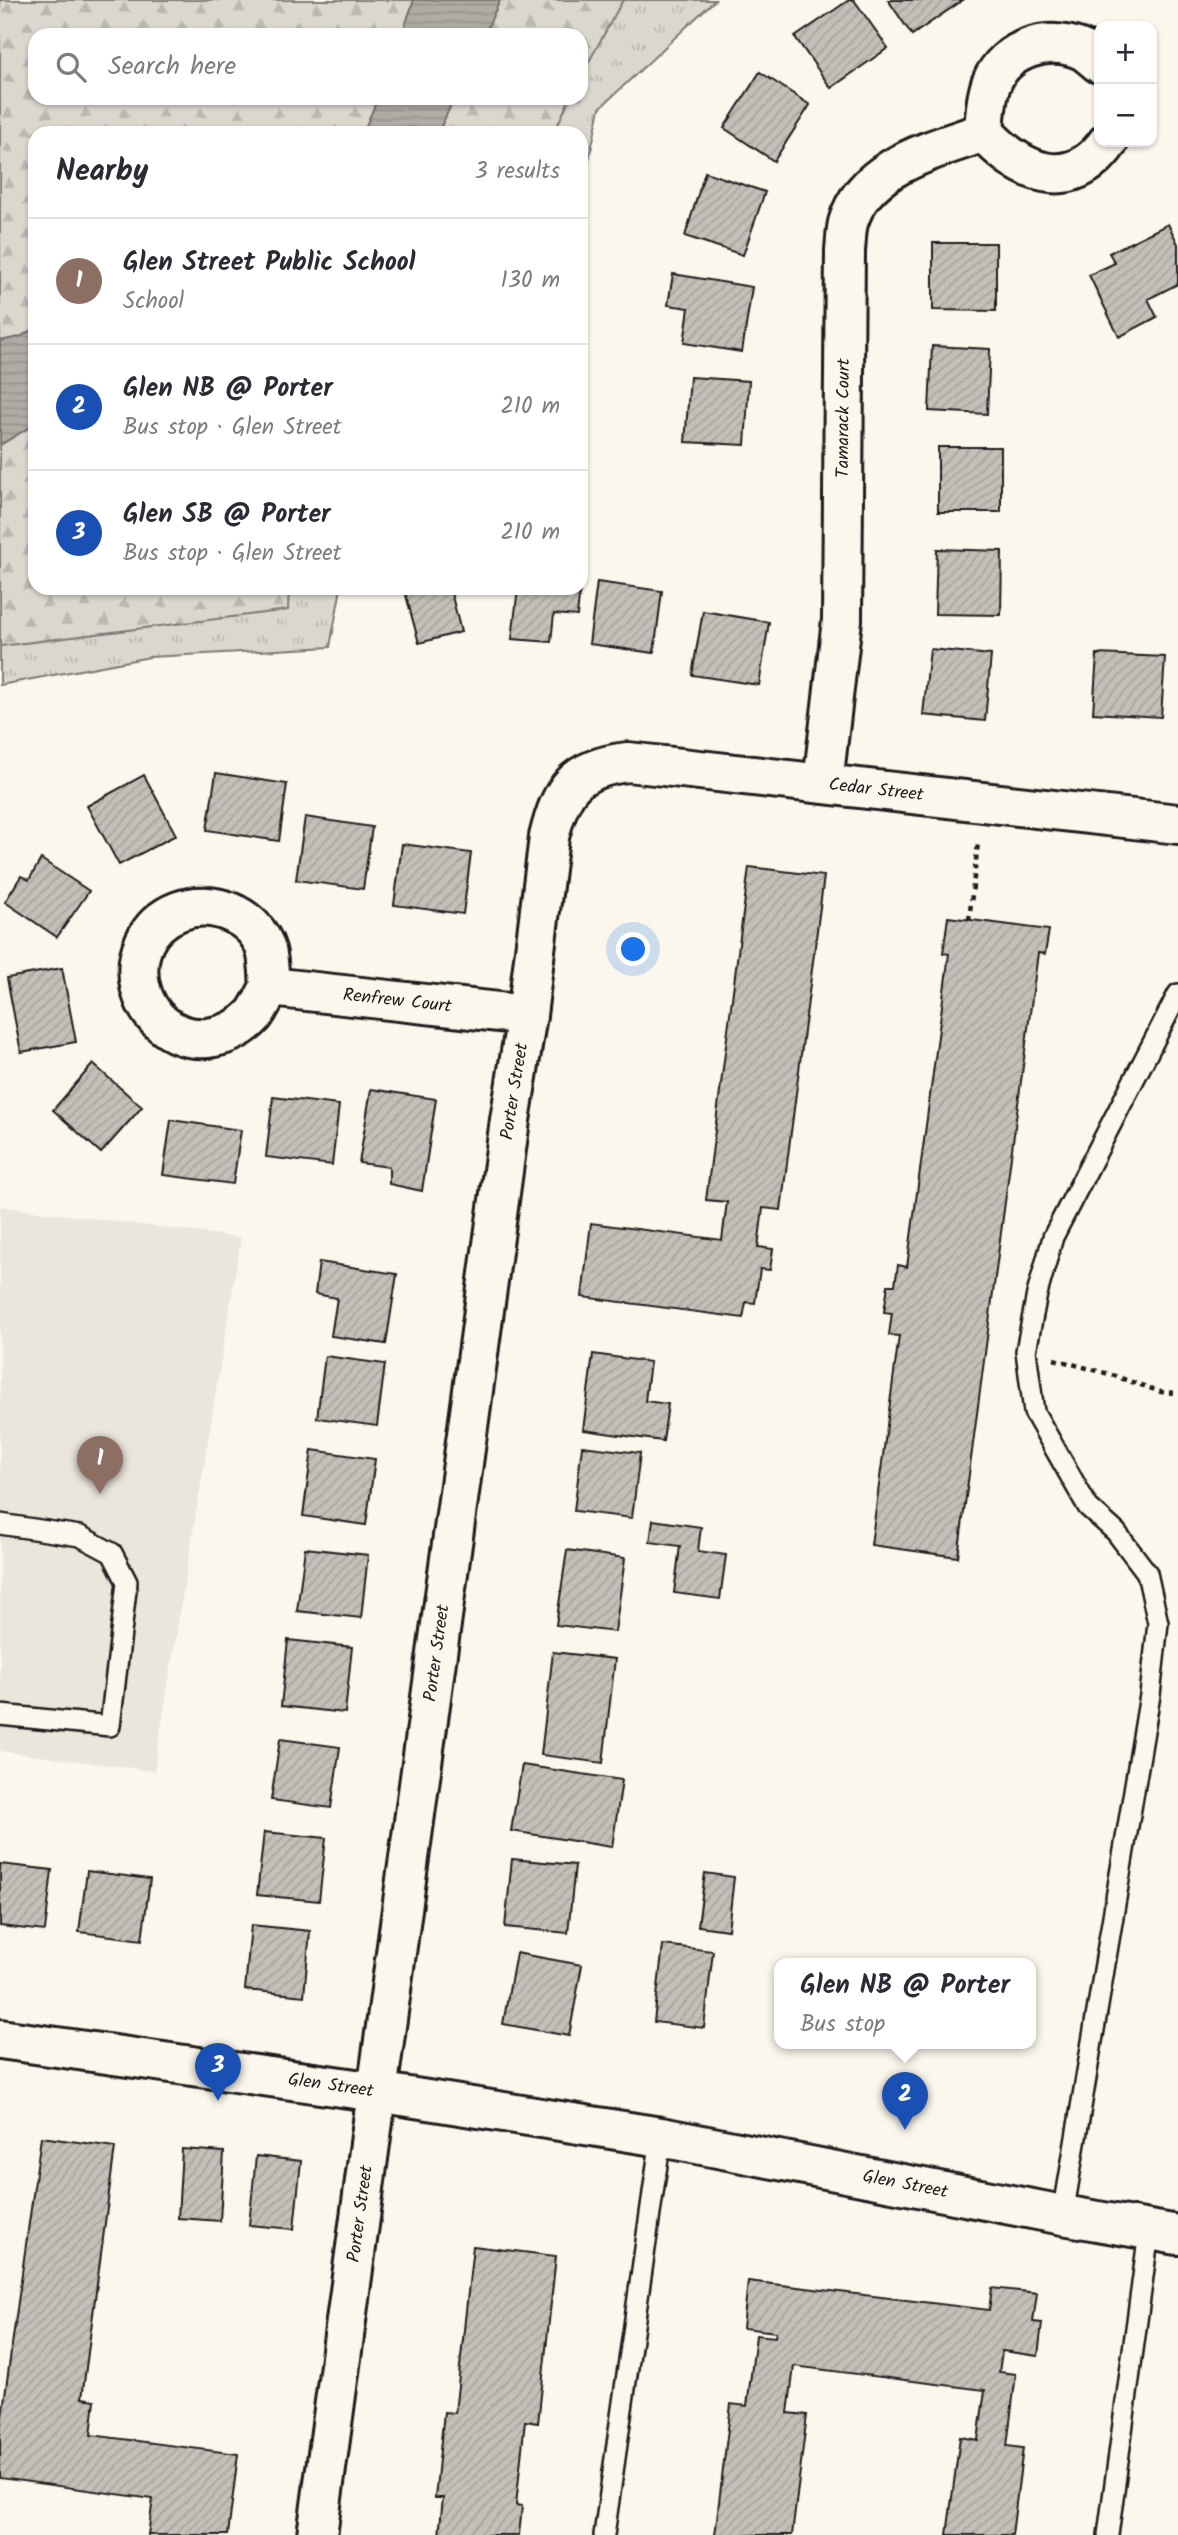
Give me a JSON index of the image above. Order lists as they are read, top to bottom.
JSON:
{
  "streets": {
    "street": [
      "Tamarack Court",
      "Cedar Street",
      "Renfrew Court",
      "Porter Street",
      "Glen Street"
    ]
  },
  "crossings": [
    ["Tamarack Court", "Cedar Street"],
    ["Cedar Street", "Porter Street"],
    ["Renfrew Court", "Porter Street"],
    ["Porter Street", "Glen Street"]
  ],
  "page": {
    "map_buttons": ["+", "−"],
    "search": "Search here",
    "heading": ["Nearby", "3 results"],
    "list": [
      {
        "mark": "1",
        "name": "Glen Street Public School",
        "note": "School",
        "value": "130 m"
      },
      {
        "mark": "2",
        "name": "Glen NB @ Porter",
        "note": "Bus stop · Glen Street",
        "value": "210 m"
      },
      {
        "mark": "3",
        "name": "Glen SB @ Porter",
        "note": "Bus stop · Glen Street",
        "value": "210 m"
      }
    ],
    "pins": ["1", "3", "2"],
    "popup": ["Glen NB @ Porter", "Bus stop"]
  }
}
